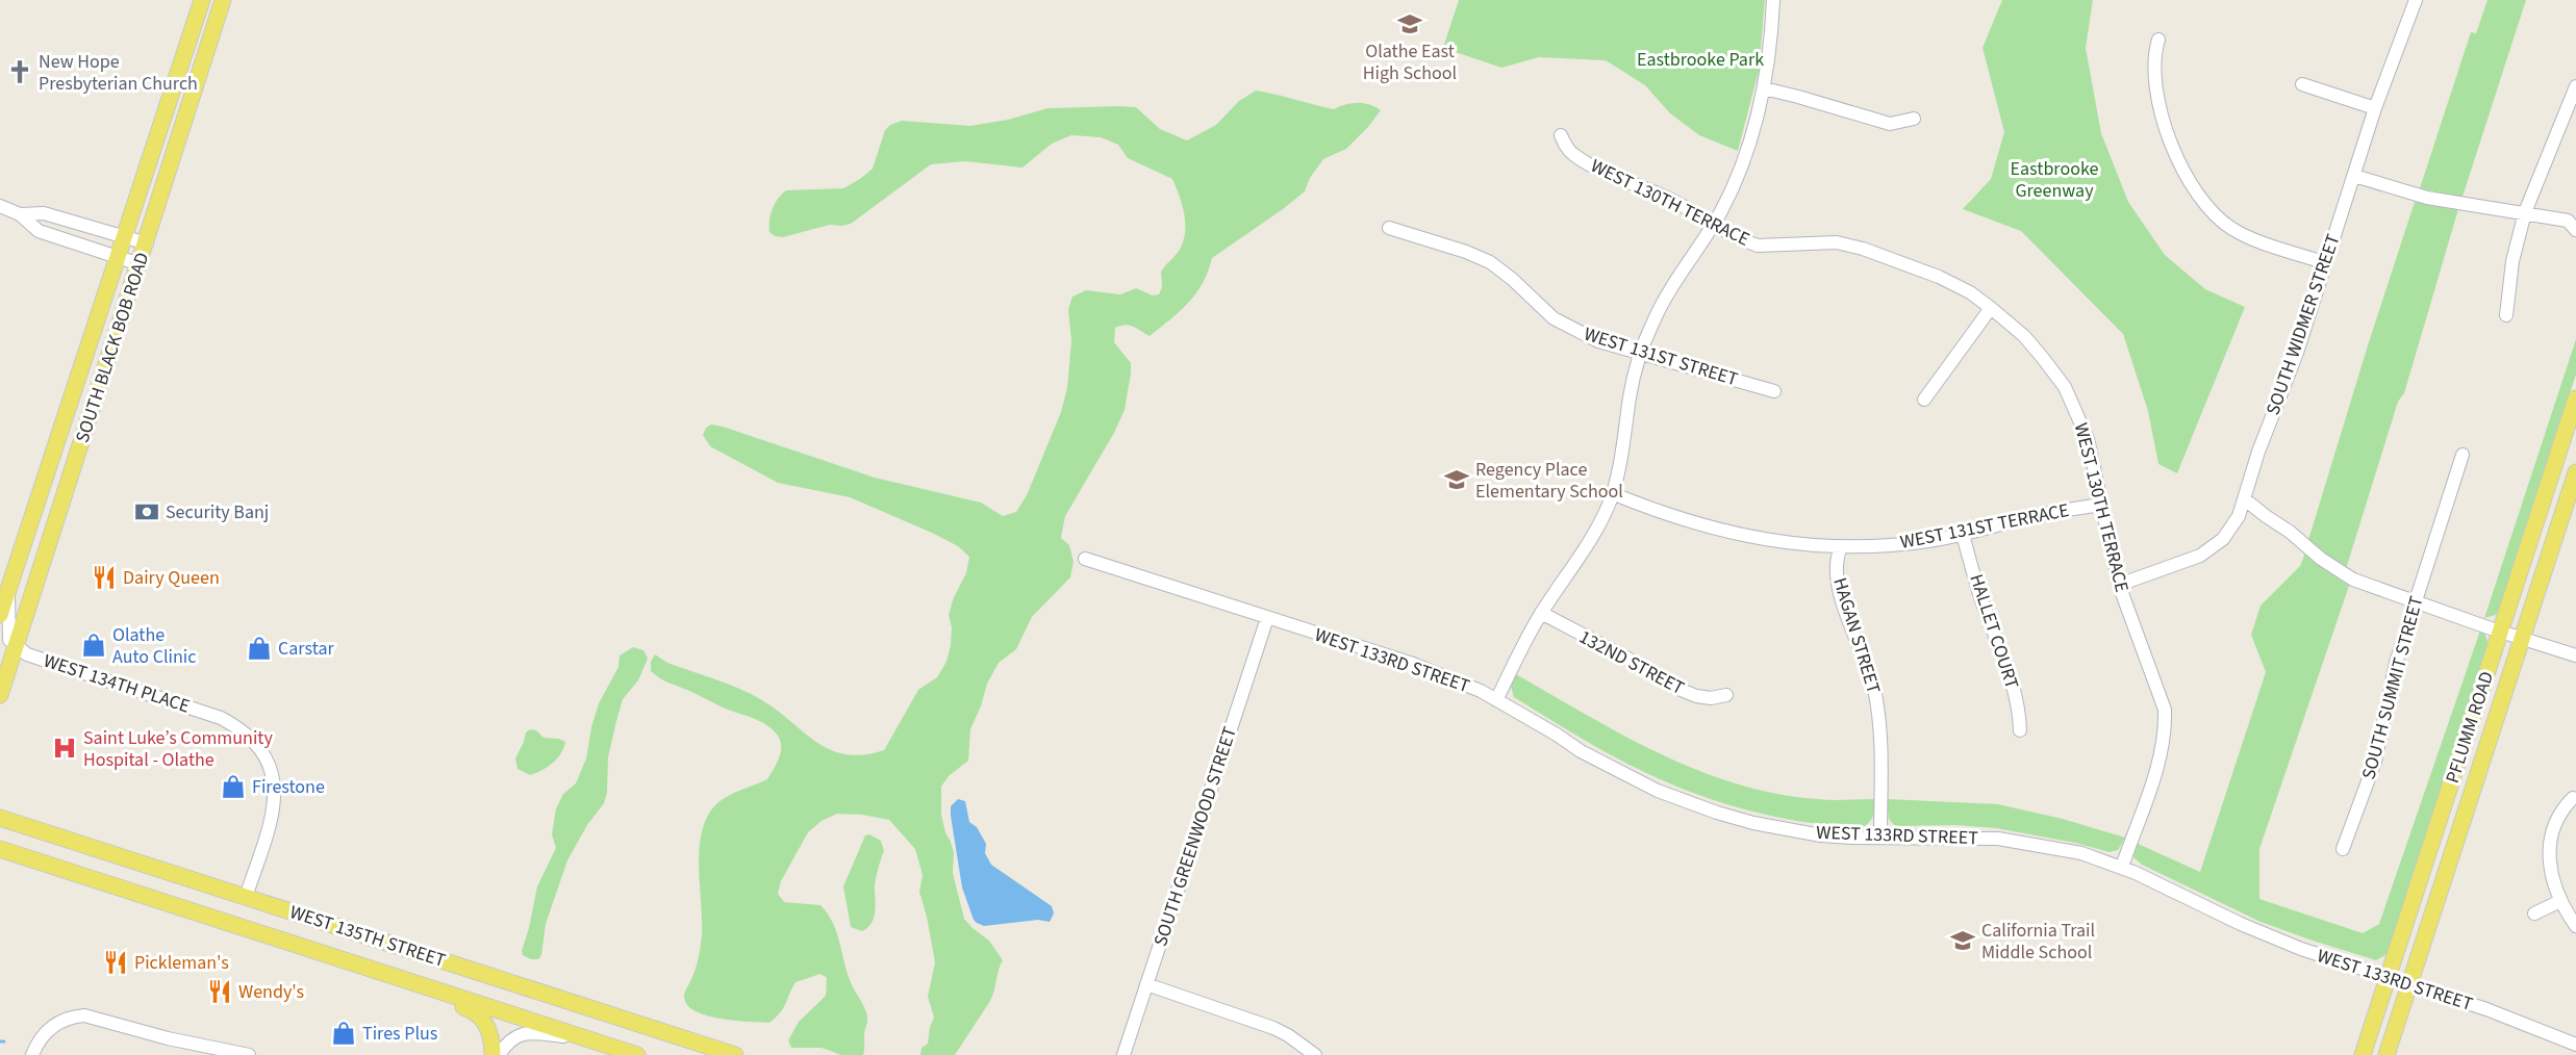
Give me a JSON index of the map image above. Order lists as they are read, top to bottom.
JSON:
{
  "streets": {
    "main road": ["SOUTH BLACK BOB ROAD", "PFLUMM ROAD", "WEST 135TH STREET"],
    "street": [
      "WEST 130TH TERRACE",
      "SOUTH WIDMER STREET",
      "WEST 131ST STREET",
      "WEST 131ST TERRACE",
      "HALLET COURT",
      "HAGAN STREET",
      "WEST 133RD STREET",
      "132ND STREET",
      "WEST 134TH PLACE",
      "SOUTH SUMMIT STREET",
      "SOUTH GREENWOOD STREET"
    ]
  },
  "crossings": [
    ["WEST 130TH TERRACE", "SOUTH WIDMER STREET"],
    ["WEST 130TH TERRACE", "WEST 131ST TERRACE"],
    ["WEST 130TH TERRACE", "WEST 133RD STREET"],
    ["SOUTH BLACK BOB ROAD", "WEST 134TH PLACE"],
    ["WEST 131ST TERRACE", "HALLET COURT"],
    ["WEST 131ST TERRACE", "HAGAN STREET"],
    ["HAGAN STREET", "WEST 133RD STREET"],
    ["WEST 133RD STREET", "PFLUMM ROAD"],
    ["WEST 133RD STREET", "SOUTH GREENWOOD STREET"],
    ["WEST 134TH PLACE", "WEST 135TH STREET"]
  ],
  "parks": ["Eastbrooke Park", "Eastbrooke Greenway"],
  "places": {
    "school or university": ["Olathe East High School", "Regency Place Elementary School", "California Trail Middle School"],
    "church": ["New Hope Presbyterian Church"],
    "bank": ["Security Banj"],
    "restaurant": ["Dairy Queen", "Pickleman's", "Wendy's"],
    "shop": [
      "Olathe Auto Clinic",
      "Carstar",
      "Firestone",
      "Tires Plus"
    ],
    "hospital": ["Saint Luke’s Community Hospital - Olathe"]
  }
}
